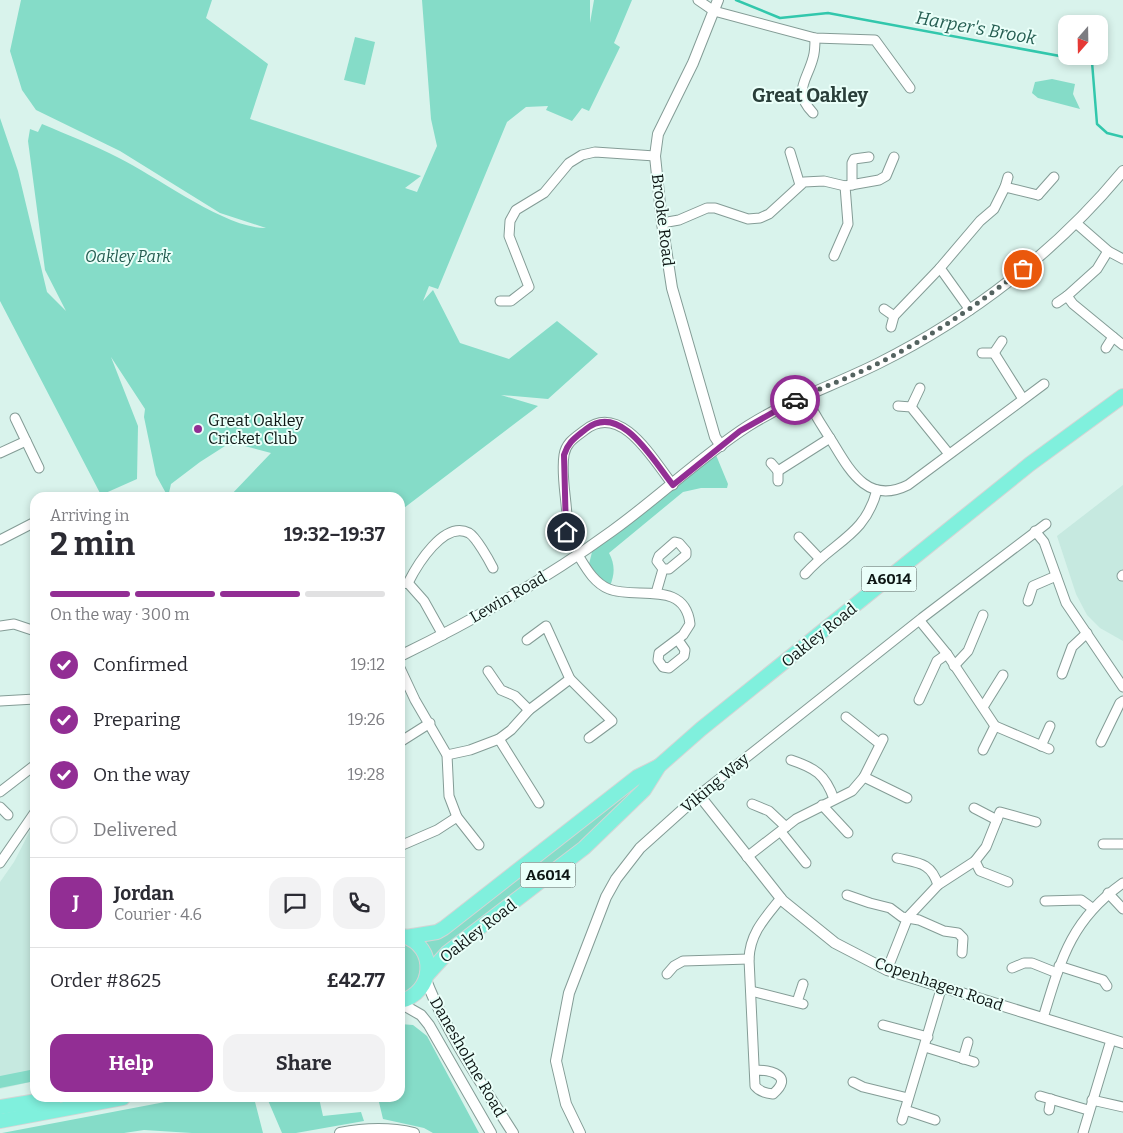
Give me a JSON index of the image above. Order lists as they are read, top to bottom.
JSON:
{
  "streets": {
    "main road": ["A6014", "Oakley Road"],
    "street": [
      "Brooke Road",
      "Lewin Road",
      "Viking Way",
      "Copenhagen Road",
      "Danesholme Road"
    ]
  },
  "crossings": [
    ["Brooke Road", "Lewin Road"],
    ["Oakley Road", "Danesholme Road"],
    ["Viking Way", "Copenhagen Road"]
  ],
  "districts": ["Great Oakley"],
  "water": ["Harper's Brook"],
  "parks": ["Oakley Park"],
  "places": ["Great Oakley Cricket Club"],
  "north": "bottom",
  "page": {
    "heading": ["2 min", "Arriving in", "19:32–19:37"],
    "panel": [
      "Jordan",
      "Courier · 4.6",
      "Order #8625",
      "£42.77"
    ],
    "bar": "On the way · 300 m",
    "list": [
      ["Confirmed", "19:12"],
      ["Preparing", "19:26"],
      ["On the way", "19:28"],
      "Delivered"
    ],
    "round": "J",
    "buttons": ["Help", "Share"]
  }
}
